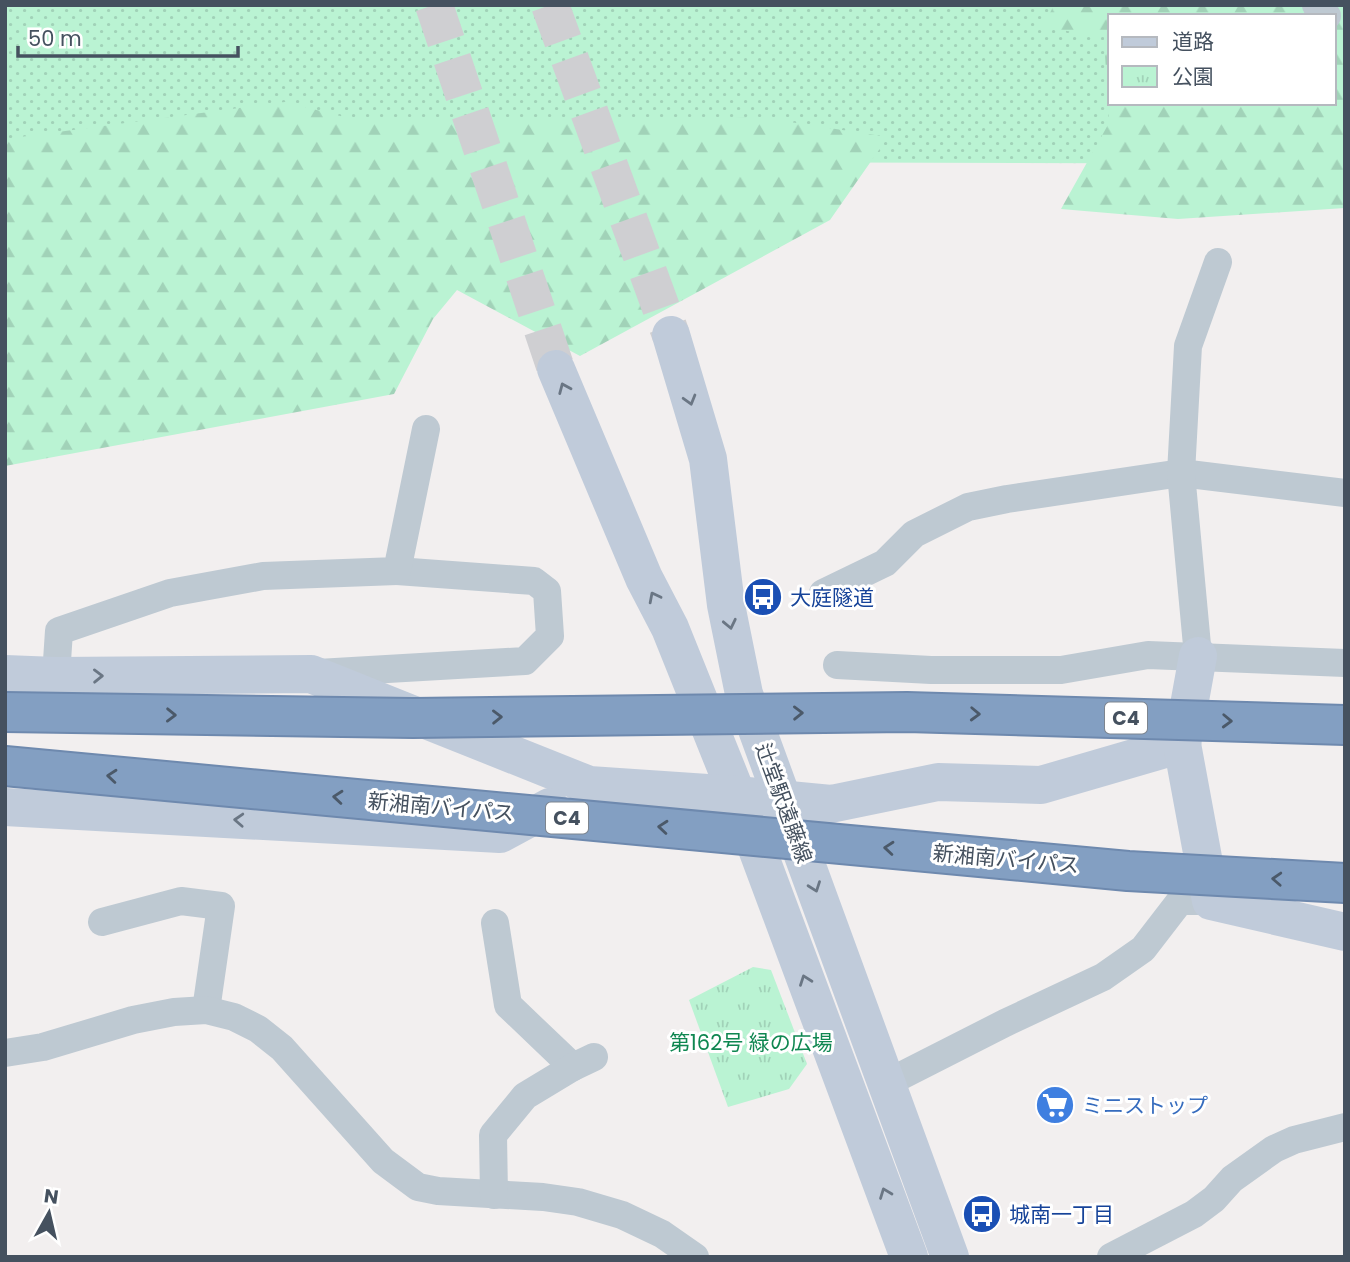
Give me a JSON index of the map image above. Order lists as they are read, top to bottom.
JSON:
{
  "streets": {
    "highway": ["C4", "新湘南バイパス"],
    "street": ["辻堂駅遠藤線"]
  },
  "parks": ["第162号 緑の広場"],
  "places": {
    "bus stop": ["大庭隧道", "城南一丁目"],
    "supermarket": ["ミニストップ"]
  },
  "legend": ["道路", "公園"],
  "scale_bar": "50 m",
  "north": "top"
}
